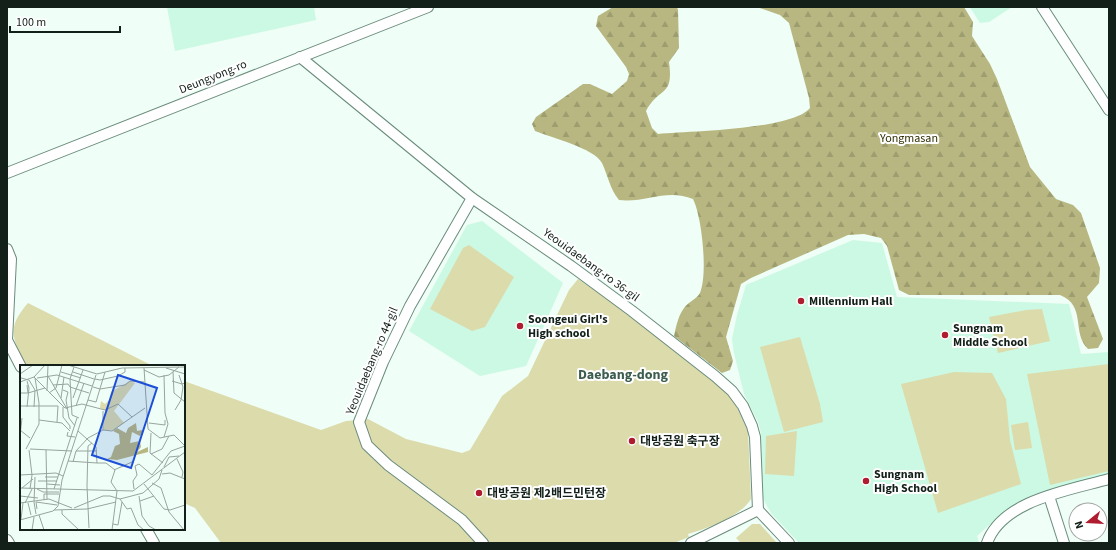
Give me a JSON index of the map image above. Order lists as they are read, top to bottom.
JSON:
{
  "streets": {
    "street": ["Deungyong-ro", "Yeouidaebang-ro 36-gil", "Yeouidaebang-ro 44-gil"]
  },
  "crossings": [
    ["Deungyong-ro", "Yeouidaebang-ro 36-gil"],
    ["Yeouidaebang-ro 36-gil", "Yeouidaebang-ro 44-gil"]
  ],
  "districts": ["Daebang-dong"],
  "parks": ["Yongmasan"],
  "places": [
    "Millennium Hall",
    "Soongeui Girl's High school",
    "Sungnam Middle School",
    "대방공원 축구장",
    "Sungnam High School",
    "대방공원 제2배드민턴장"
  ],
  "scale_bar": "100 m",
  "north": "left"
}
